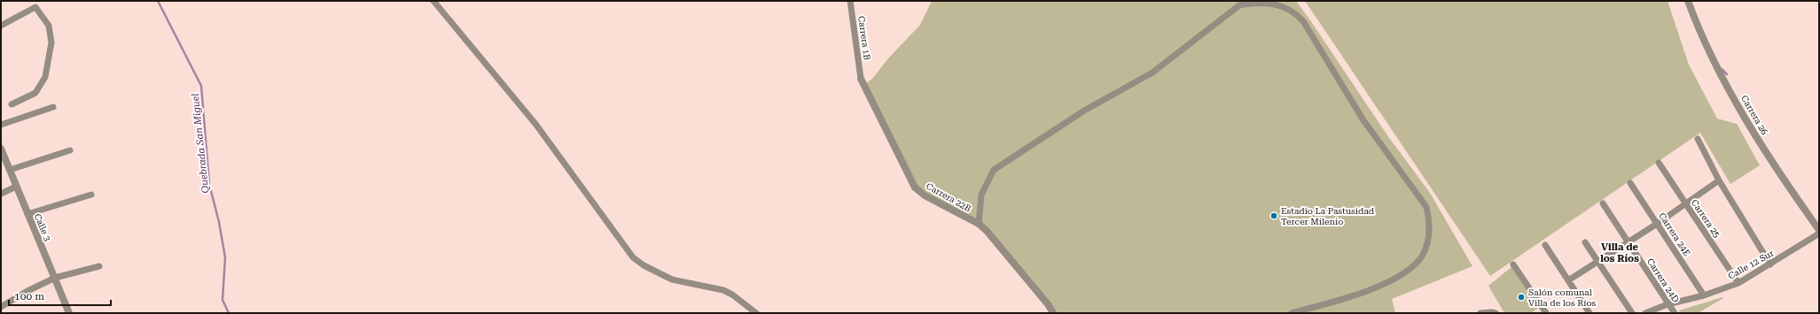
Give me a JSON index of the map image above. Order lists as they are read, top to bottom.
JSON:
{
  "streets": {
    "street": [
      "Carrera 1B",
      "Carrera 26",
      "Carrera 22B",
      "Carrera 25",
      "Calle 3",
      "Carrera 24E",
      "Calle 12 Sur",
      "Carrera 24D"
    ]
  },
  "crossings": [
    ["Carrera 1B", "Carrera 22B"],
    ["Carrera 25", "Calle 12 Sur"],
    ["Carrera 24E", "Calle 12 Sur"],
    ["Calle 12 Sur", "Carrera 24D"]
  ],
  "districts": ["Villa de los Ríos"],
  "water": ["Quebrada San Miguel"],
  "places": ["Estadio La Pastusidad Tercer Milenio", "Salón comunal Villa de los Ríos"],
  "scale_bar": "100 m"
}
